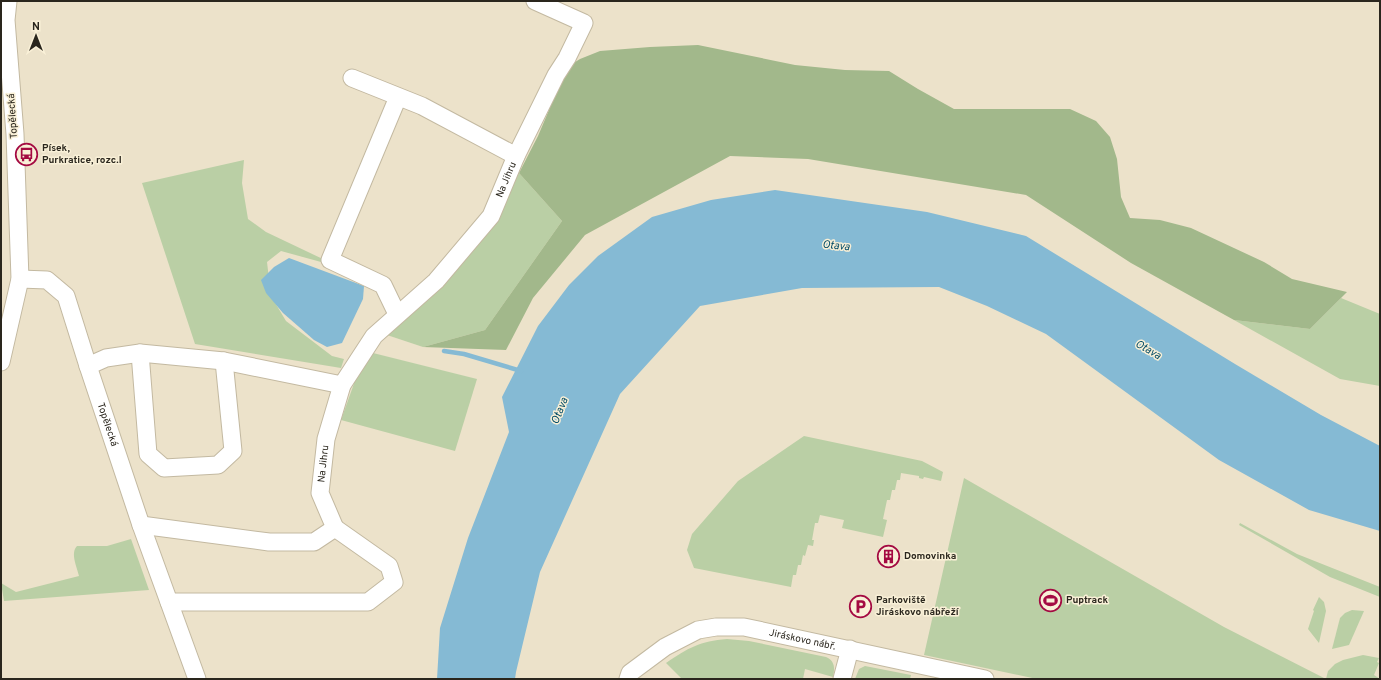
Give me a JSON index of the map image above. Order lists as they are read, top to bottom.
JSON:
{
  "streets": {
    "street": ["Topělecká", "Na Jihru", "Jiráskovo nábř."]
  },
  "water": ["Otava"],
  "places": {
    "bus stop": ["Písek, Purkratice, rozc.I"],
    "building": ["Domovinka"],
    "sports": ["Puptrack"],
    "parking": ["Parkoviště Jiráskovo nábřeží"]
  },
  "north": "top"
}
